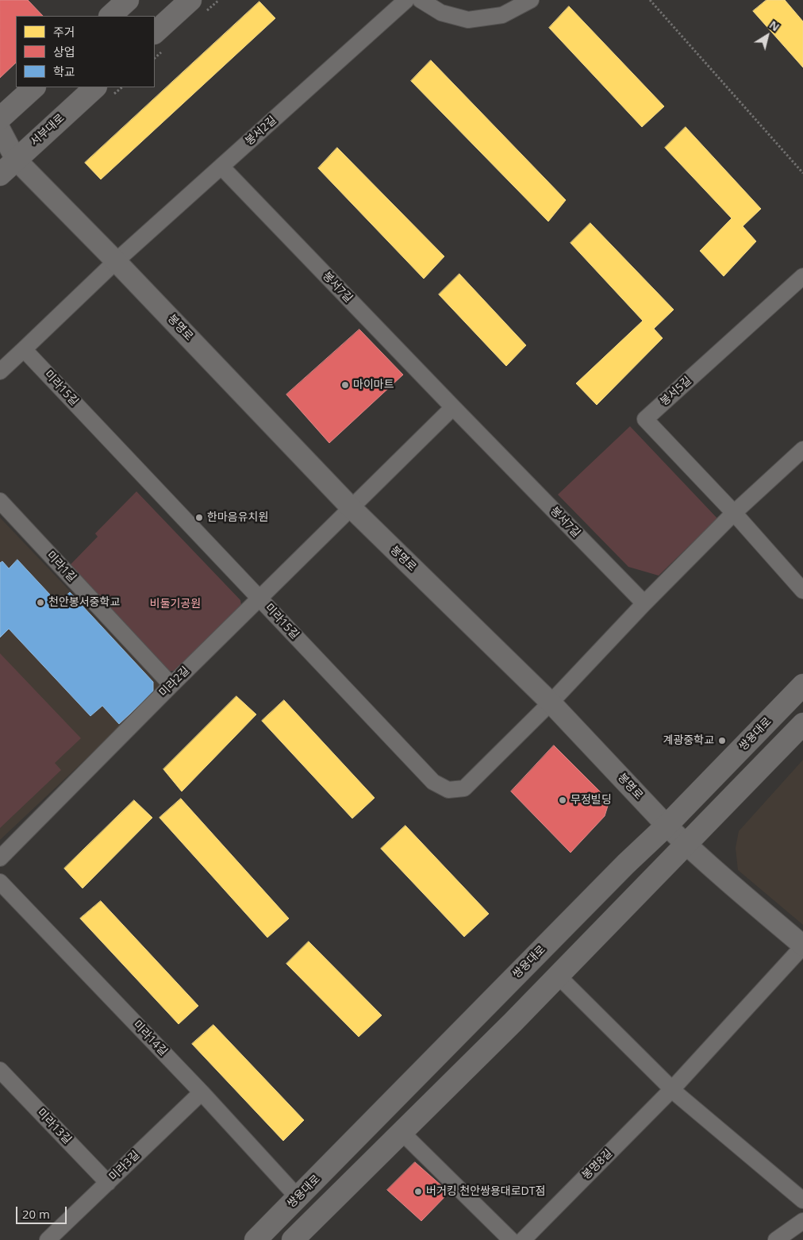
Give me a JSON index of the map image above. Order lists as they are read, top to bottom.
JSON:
{
  "streets": {
    "main road": ["서부대로", "쌍용대로"],
    "street": [
      "봉서2길",
      "봉서7길",
      "봉명로",
      "미라15길",
      "봉서5길",
      "미라1길",
      "미라2길",
      "미라14길",
      "미라13길",
      "봉명8길",
      "미라3길"
    ]
  },
  "crossings": [
    ["서부대로", "봉명로"],
    ["봉서2길", "봉서7길"],
    ["봉서2길", "봉명로"],
    ["봉명로", "미라15길"],
    ["봉명로", "미라2길"],
    ["봉명로", "쌍용대로"],
    ["봉명로", "봉명8길"],
    ["미라15길", "미라2길"],
    ["미라1길", "미라2길"],
    ["쌍용대로", "미라14길"],
    ["미라14길", "미라3길"],
    ["미라13길", "미라3길"]
  ],
  "parks": ["비둘기공원"],
  "places": [
    "마이마트",
    "한마음유치원",
    "천안봉서중학교",
    "계광중학교",
    "무정빌딩",
    "버거킹 천안쌍용대로DT점"
  ],
  "legend": ["주거", "상업", "학교"],
  "scale_bar": "20 m",
  "north": "top right"
}
